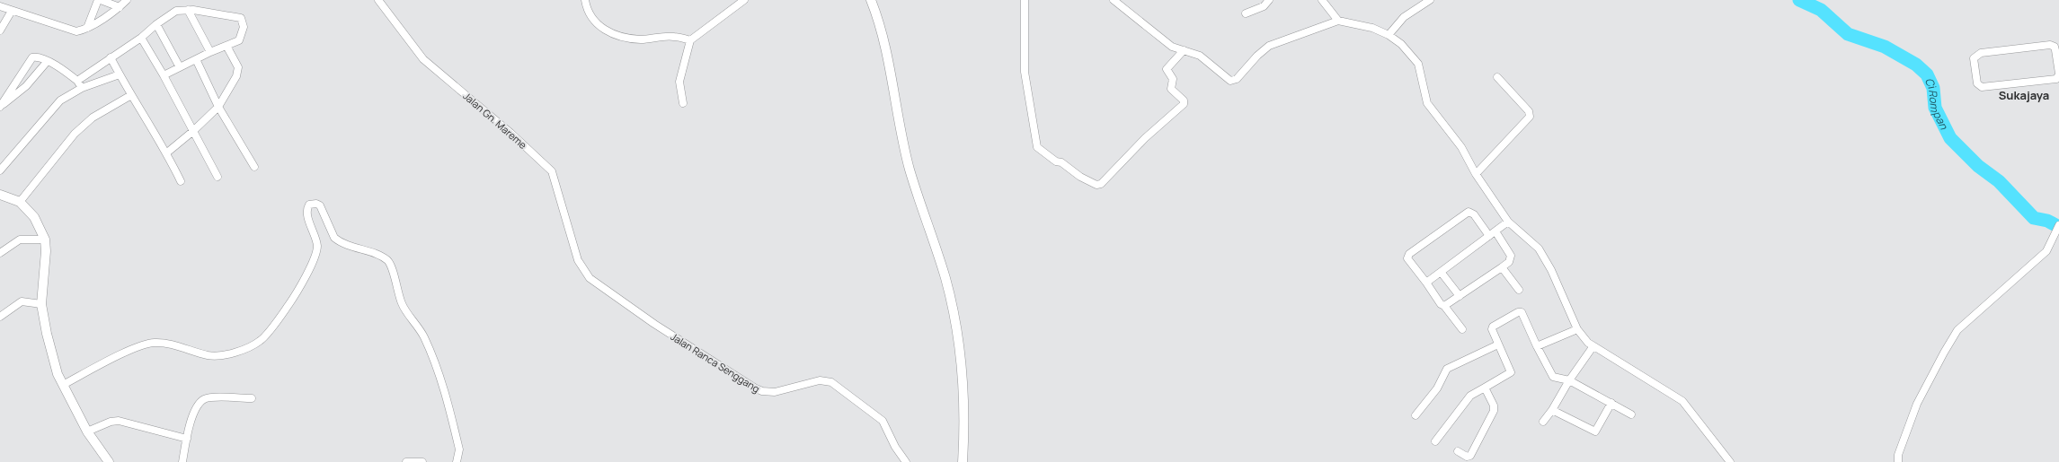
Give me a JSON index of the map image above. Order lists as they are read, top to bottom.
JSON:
{
  "streets": {
    "street": ["Jalan Gn. Mareme", "Jalan Ranca Senggang"]
  },
  "crossings": [
    ["Jalan Gn. Mareme", "Jalan Ranca Senggang"]
  ],
  "districts": ["Sukajaya"],
  "water": ["Ci Rompan"]
}
